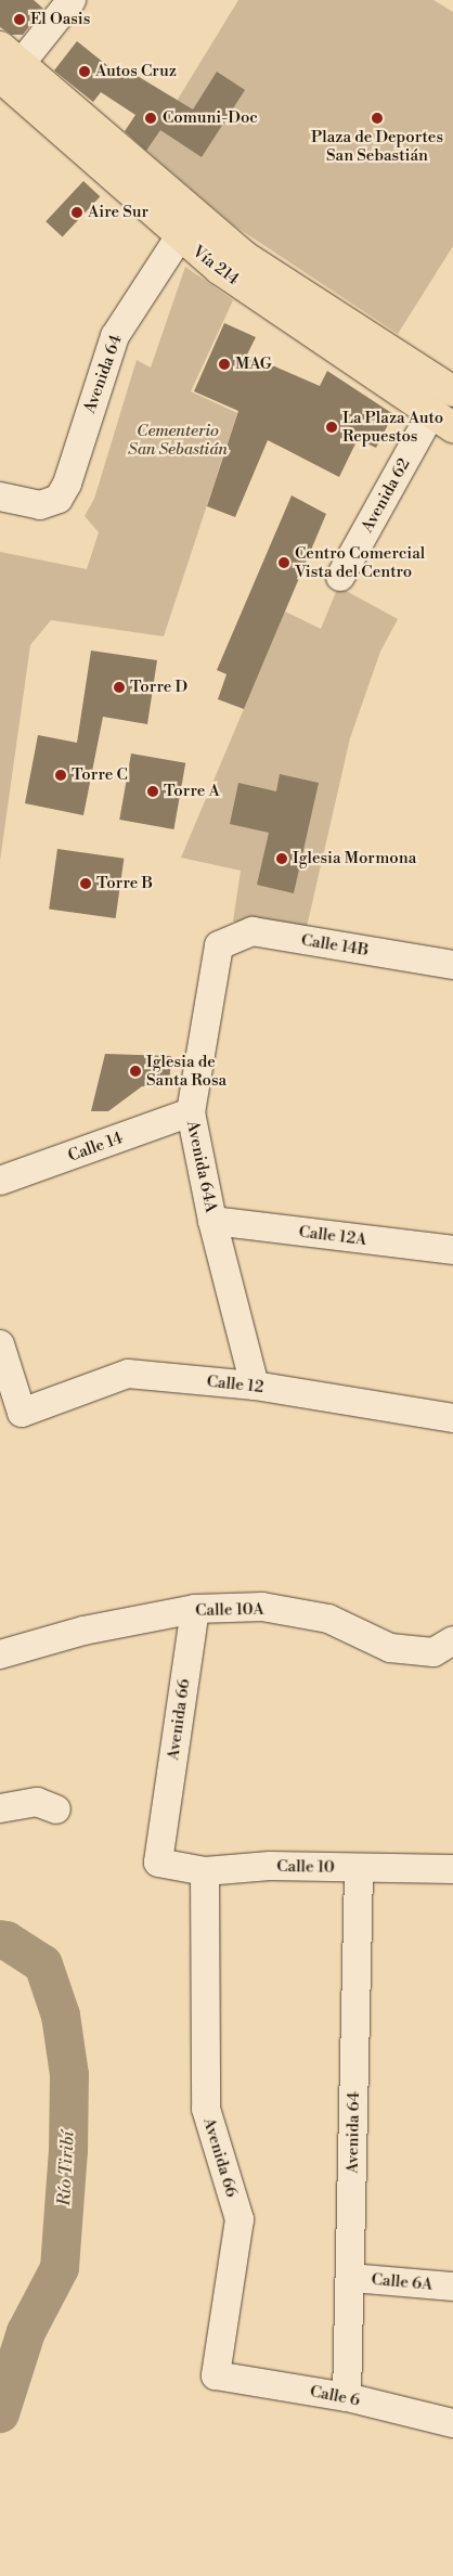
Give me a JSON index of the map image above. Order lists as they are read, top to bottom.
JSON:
{
  "streets": {
    "main road": ["Vía 214"],
    "street": [
      "Avenida 64",
      "Avenida 62",
      "Calle 14B",
      "Calle 14",
      "Avenida 64A",
      "Calle 12A",
      "Calle 12",
      "Calle 10A",
      "Avenida 66",
      "Calle 10",
      "Calle 6A",
      "Calle 6"
    ]
  },
  "crossings": [
    ["Vía 214", "Avenida 64"],
    ["Vía 214", "Avenida 62"],
    ["Avenida 64", "Calle 10"],
    ["Avenida 64", "Calle 6A"],
    ["Avenida 64", "Calle 6"],
    ["Calle 14B", "Avenida 64A"],
    ["Calle 14", "Avenida 64A"],
    ["Avenida 64A", "Calle 12A"],
    ["Avenida 64A", "Calle 12"],
    ["Calle 10A", "Avenida 66"],
    ["Avenida 66", "Calle 10"],
    ["Avenida 66", "Calle 6"]
  ],
  "water": ["Río Tiribí"],
  "parks": ["Cementerio San Sebastián"],
  "places": [
    "El Oasis",
    "Autos Cruz",
    "Comuni-Doc",
    "Plaza de Deportes San Sebastián",
    "Aire Sur",
    "MAG",
    "La Plaza Auto Repuestos",
    "Centro Comercial Vista del Centro",
    "Torre D",
    "Torre C",
    "Torre A",
    "Iglesia Mormona",
    "Torre B",
    "Iglesia de Santa Rosa"
  ]
}
